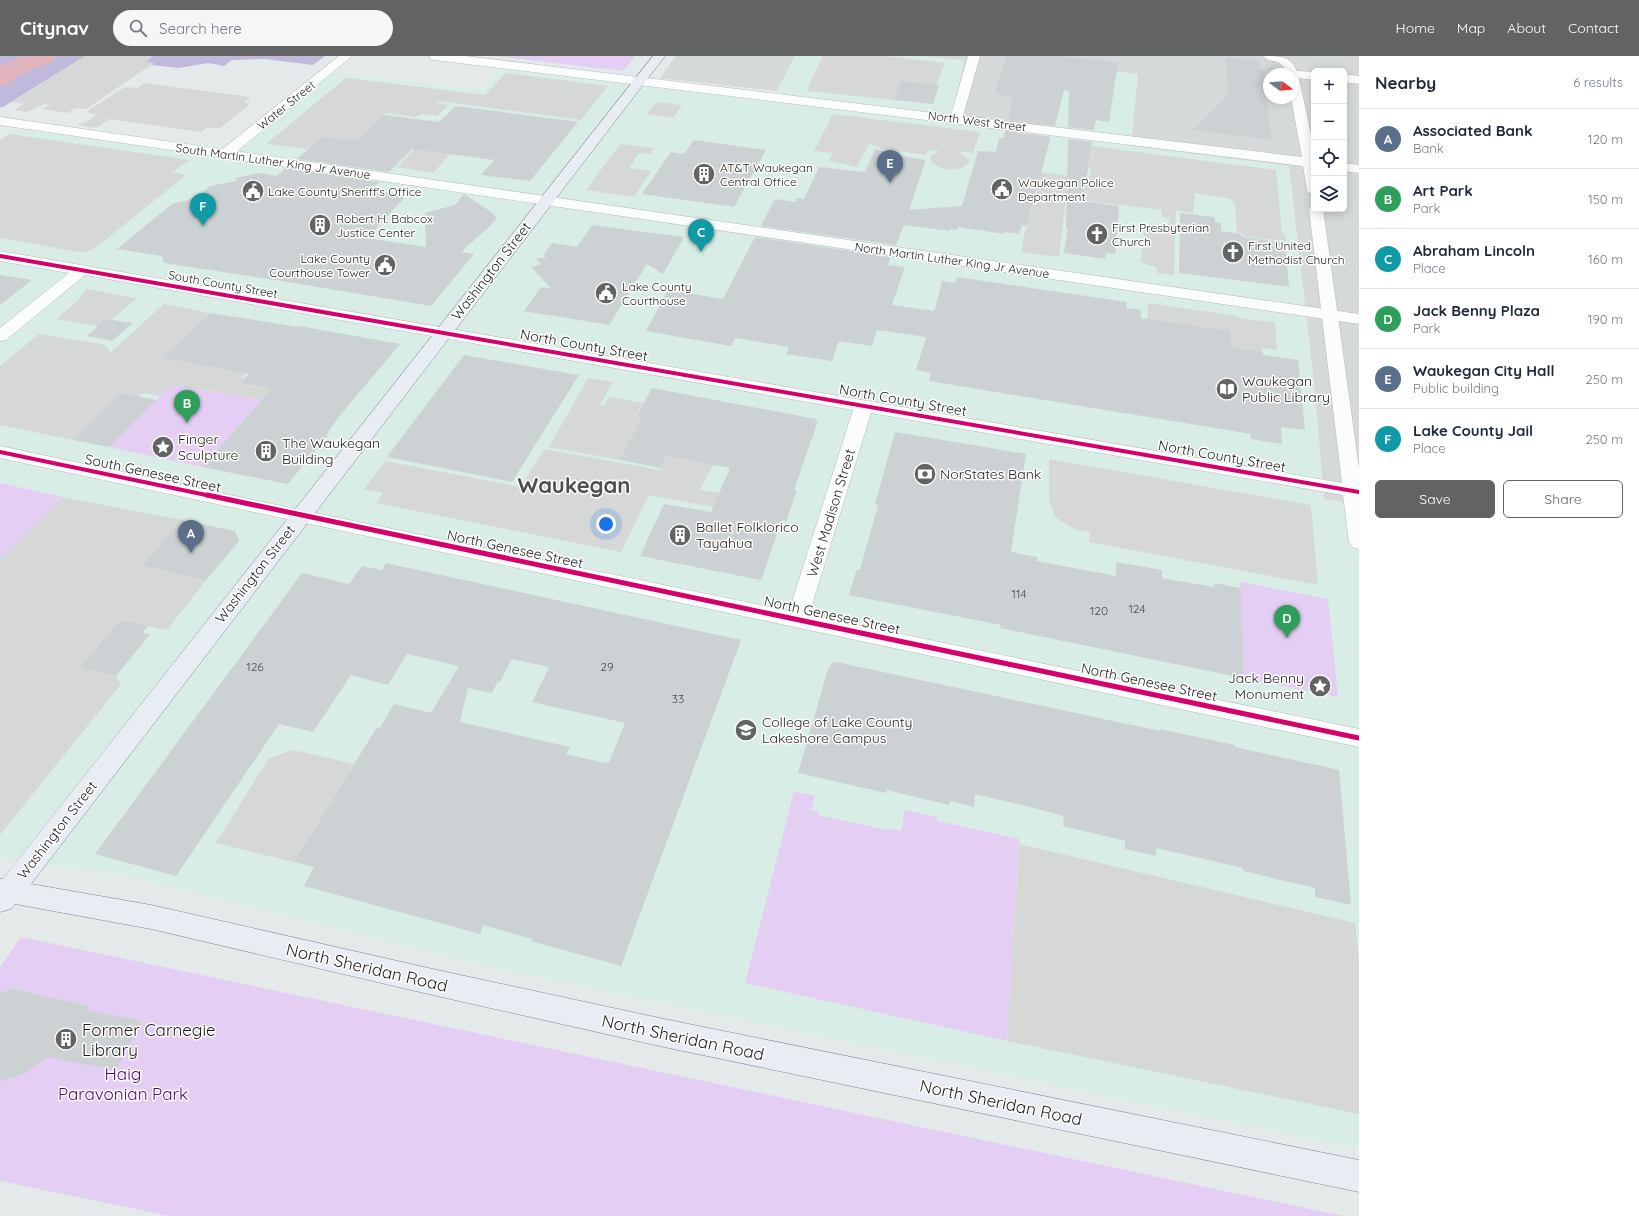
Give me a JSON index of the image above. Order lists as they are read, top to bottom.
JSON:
{
  "streets": {
    "main road": ["Washington Street", "North Sheridan Road"],
    "street": [
      "Water Street",
      "North West Street",
      "South Martin Luther King Jr Avenue",
      "North Martin Luther King Jr Avenue",
      "South County Street",
      "North County Street",
      "South Genesee Street",
      "West Madison Street",
      "North Genesee Street"
    ]
  },
  "crossings": [
    ["Water Street", "South Martin Luther King Jr Avenue"],
    ["North West Street", "Washington Street"],
    ["South Martin Luther King Jr Avenue", "North Martin Luther King Jr Avenue"],
    ["South Martin Luther King Jr Avenue", "Washington Street"],
    ["North Martin Luther King Jr Avenue", "Washington Street"],
    ["Washington Street", "South County Street"],
    ["Washington Street", "North County Street"],
    ["Washington Street", "South Genesee Street"],
    ["Washington Street", "North Genesee Street"],
    ["Washington Street", "North Sheridan Road"],
    ["South County Street", "North County Street"],
    ["North County Street", "West Madison Street"],
    ["South Genesee Street", "North Genesee Street"],
    ["West Madison Street", "North Genesee Street"]
  ],
  "districts": ["Waukegan"],
  "parks": ["Haig Paravonian Park"],
  "places": {
    "building": [
      "AT&T Waukegan Central Office",
      "Robert H. Babcox Justice Center",
      "The Waukegan Building",
      "Ballet Folklorico Tayahua",
      "Former Carnegie Library"
    ],
    "public building": [
      "Waukegan Police Department",
      "Lake County Sheriff's Office",
      "Lake County Courthouse Tower",
      "Lake County Courthouse"
    ],
    "church": ["First Presbyterian Church", "First United Methodist Church"],
    "library": ["Waukegan Public Library"],
    "place": ["Finger Sculpture", "Jack Benny Monument"],
    "bank": ["NorStates Bank"],
    "school or university": ["College of Lake County Lakeshore Campus"]
  },
  "house_numbers": [
    "114",
    "124",
    "120",
    "126",
    "29",
    "33"
  ],
  "north": "right",
  "page": {
    "header": "Citynav",
    "search": "Search here",
    "nav": [
      "Home",
      "Map",
      "About",
      "Contact"
    ],
    "heading": ["Nearby", "6 results"],
    "map_buttons": ["+", "−"],
    "list": [
      {
        "mark": "A",
        "name": "Associated Bank",
        "note": "Bank",
        "value": "120 m"
      },
      {
        "mark": "B",
        "name": "Art Park",
        "note": "Park",
        "value": "150 m"
      },
      {
        "mark": "C",
        "name": "Abraham Lincoln",
        "note": "Place",
        "value": "160 m"
      },
      {
        "mark": "D",
        "name": "Jack Benny Plaza",
        "note": "Park",
        "value": "190 m"
      },
      {
        "mark": "E",
        "name": "Waukegan City Hall",
        "note": "Public building",
        "value": "250 m"
      },
      {
        "mark": "F",
        "name": "Lake County Jail",
        "note": "Place",
        "value": "250 m"
      }
    ],
    "pins": [
      "E",
      "F",
      "C",
      "B",
      "A",
      "D"
    ],
    "buttons": ["Save", "Share"]
  }
}
